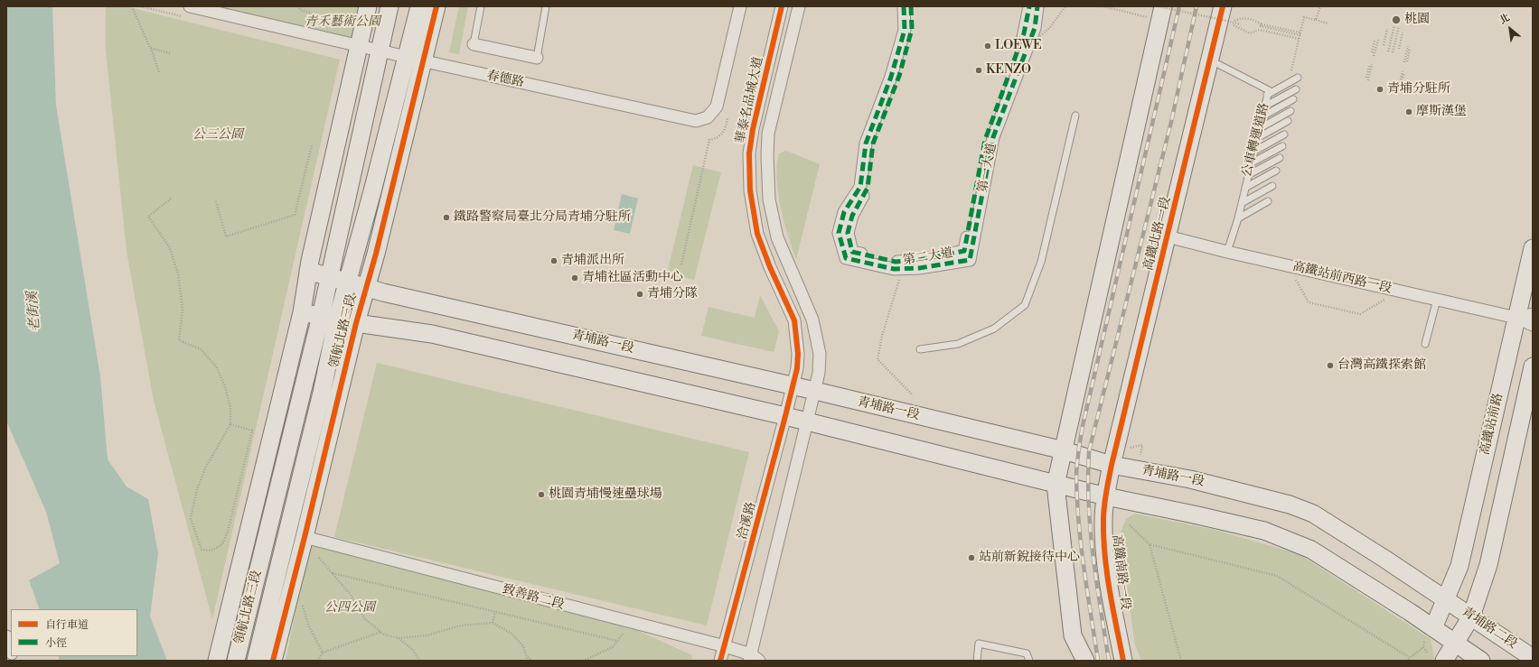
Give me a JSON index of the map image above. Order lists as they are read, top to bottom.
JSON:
{
  "streets": {
    "main road": [
      "高鐵北路一段",
      "領航北路三段",
      "青埔路一段",
      "高鐵站前路",
      "高鐵南路一段",
      "青埔路二段"
    ],
    "street": [
      "春德路",
      "華泰名品城大道",
      "第一大道",
      "第二大道",
      "高鐵站前西路一段",
      "洽溪路",
      "致善路二段"
    ],
    "lane": ["公車轉運道路"]
  },
  "crossings": [
    ["春德路", "領航北路三段"],
    ["華泰名品城大道", "青埔路一段"],
    ["華泰名品城大道", "洽溪路"],
    ["公車轉運道路", "高鐵北路一段"],
    ["公車轉運道路", "高鐵站前西路一段"],
    ["第一大道", "第二大道"],
    ["高鐵北路一段", "高鐵站前西路一段"],
    ["高鐵北路一段", "青埔路一段"],
    ["高鐵北路一段", "高鐵南路一段"],
    ["高鐵站前西路一段", "高鐵站前路"],
    ["領航北路三段", "青埔路一段"],
    ["領航北路三段", "致善路二段"],
    ["青埔路一段", "高鐵站前路"],
    ["青埔路一段", "洽溪路"],
    ["青埔路一段", "高鐵南路一段"],
    ["青埔路一段", "青埔路二段"],
    ["高鐵站前路", "青埔路二段"],
    ["洽溪路", "致善路二段"]
  ],
  "water": ["老街溪"],
  "parks": ["青禾藝術公園", "公三公園", "公四公園"],
  "places": [
    "桃園",
    "LOEWE",
    "KENZO",
    "青埔分駐所",
    "摩斯漢堡",
    "鐵路警察局臺北分局青埔分駐所",
    "青埔派出所",
    "青埔社區活動中心",
    "青埔分隊",
    "台灣高鐵探索館",
    "桃園青埔慢速壘球場",
    "站前新銳接待中心"
  ],
  "legend": ["自行車道", "小徑"],
  "north": "top left"
}
